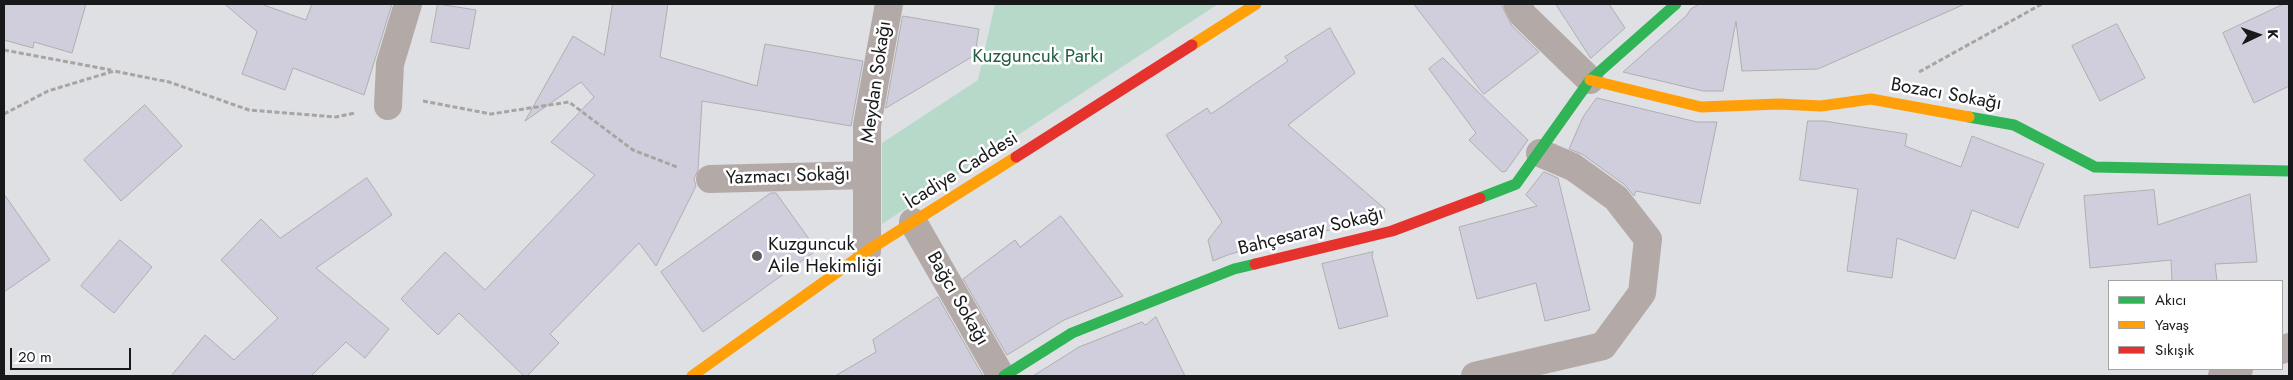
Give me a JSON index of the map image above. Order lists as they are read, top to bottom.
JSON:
{
  "streets": {
    "street": [
      "Meydan Sokağı",
      "Bozacı Sokağı",
      "İcadiye Caddesi",
      "Yazmacı Sokağı",
      "Bahçesaray Sokağı",
      "Bağcı Sokağı"
    ]
  },
  "crossings": [
    ["Meydan Sokağı", "İcadiye Caddesi"],
    ["Meydan Sokağı", "Yazmacı Sokağı"],
    ["Bozacı Sokağı", "Bahçesaray Sokağı"],
    ["İcadiye Caddesi", "Bağcı Sokağı"],
    ["Bahçesaray Sokağı", "Bağcı Sokağı"]
  ],
  "parks": ["Kuzguncuk Parkı"],
  "places": ["Kuzguncuk Aile Hekimliği"],
  "legend": ["Akıcı", "Yavaş", "Sıkışık"],
  "scale_bar": "20 m",
  "north": "right"
}
